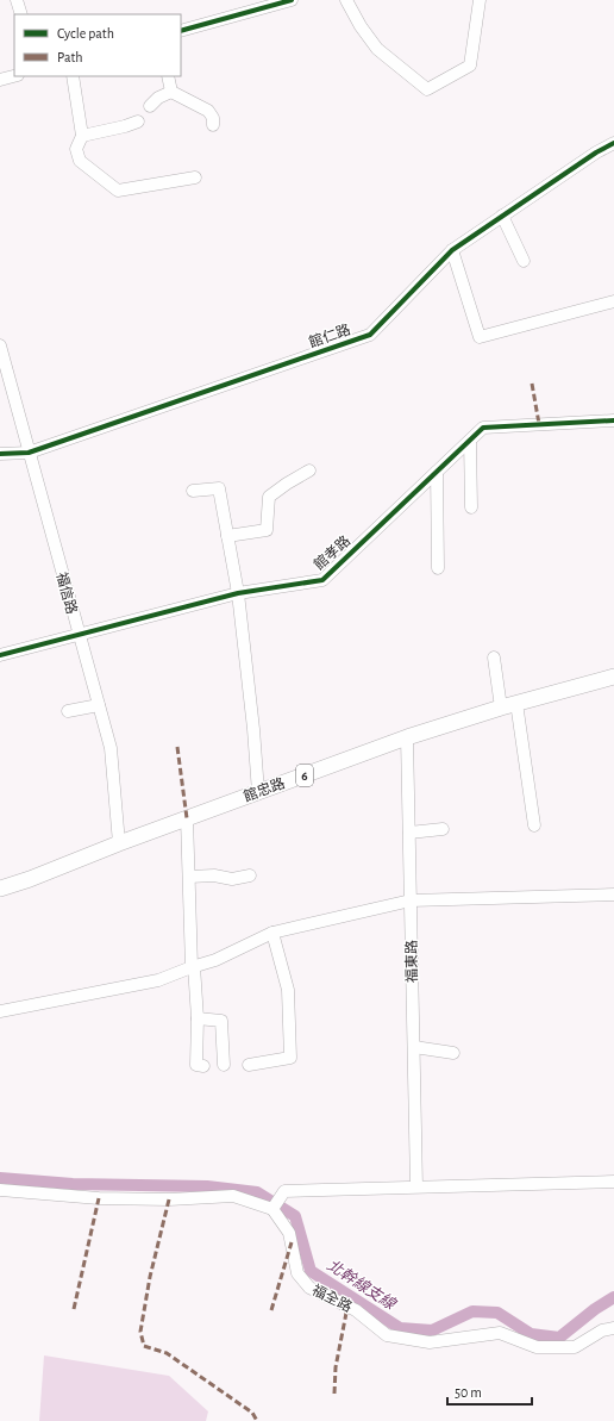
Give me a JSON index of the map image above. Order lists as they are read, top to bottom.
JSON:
{
  "streets": {
    "main road": ["6", "館忠路"],
    "street": [
      "館仁路",
      "館孝路",
      "福信路",
      "福東路",
      "福全路"
    ]
  },
  "crossings": [
    ["館仁路", "福信路"],
    ["館孝路", "福信路"],
    ["福信路", "館忠路"],
    ["館忠路", "福東路"]
  ],
  "water": ["北幹線支線"],
  "legend": ["Cycle path", "Path"],
  "scale_bar": "50 m"
}
